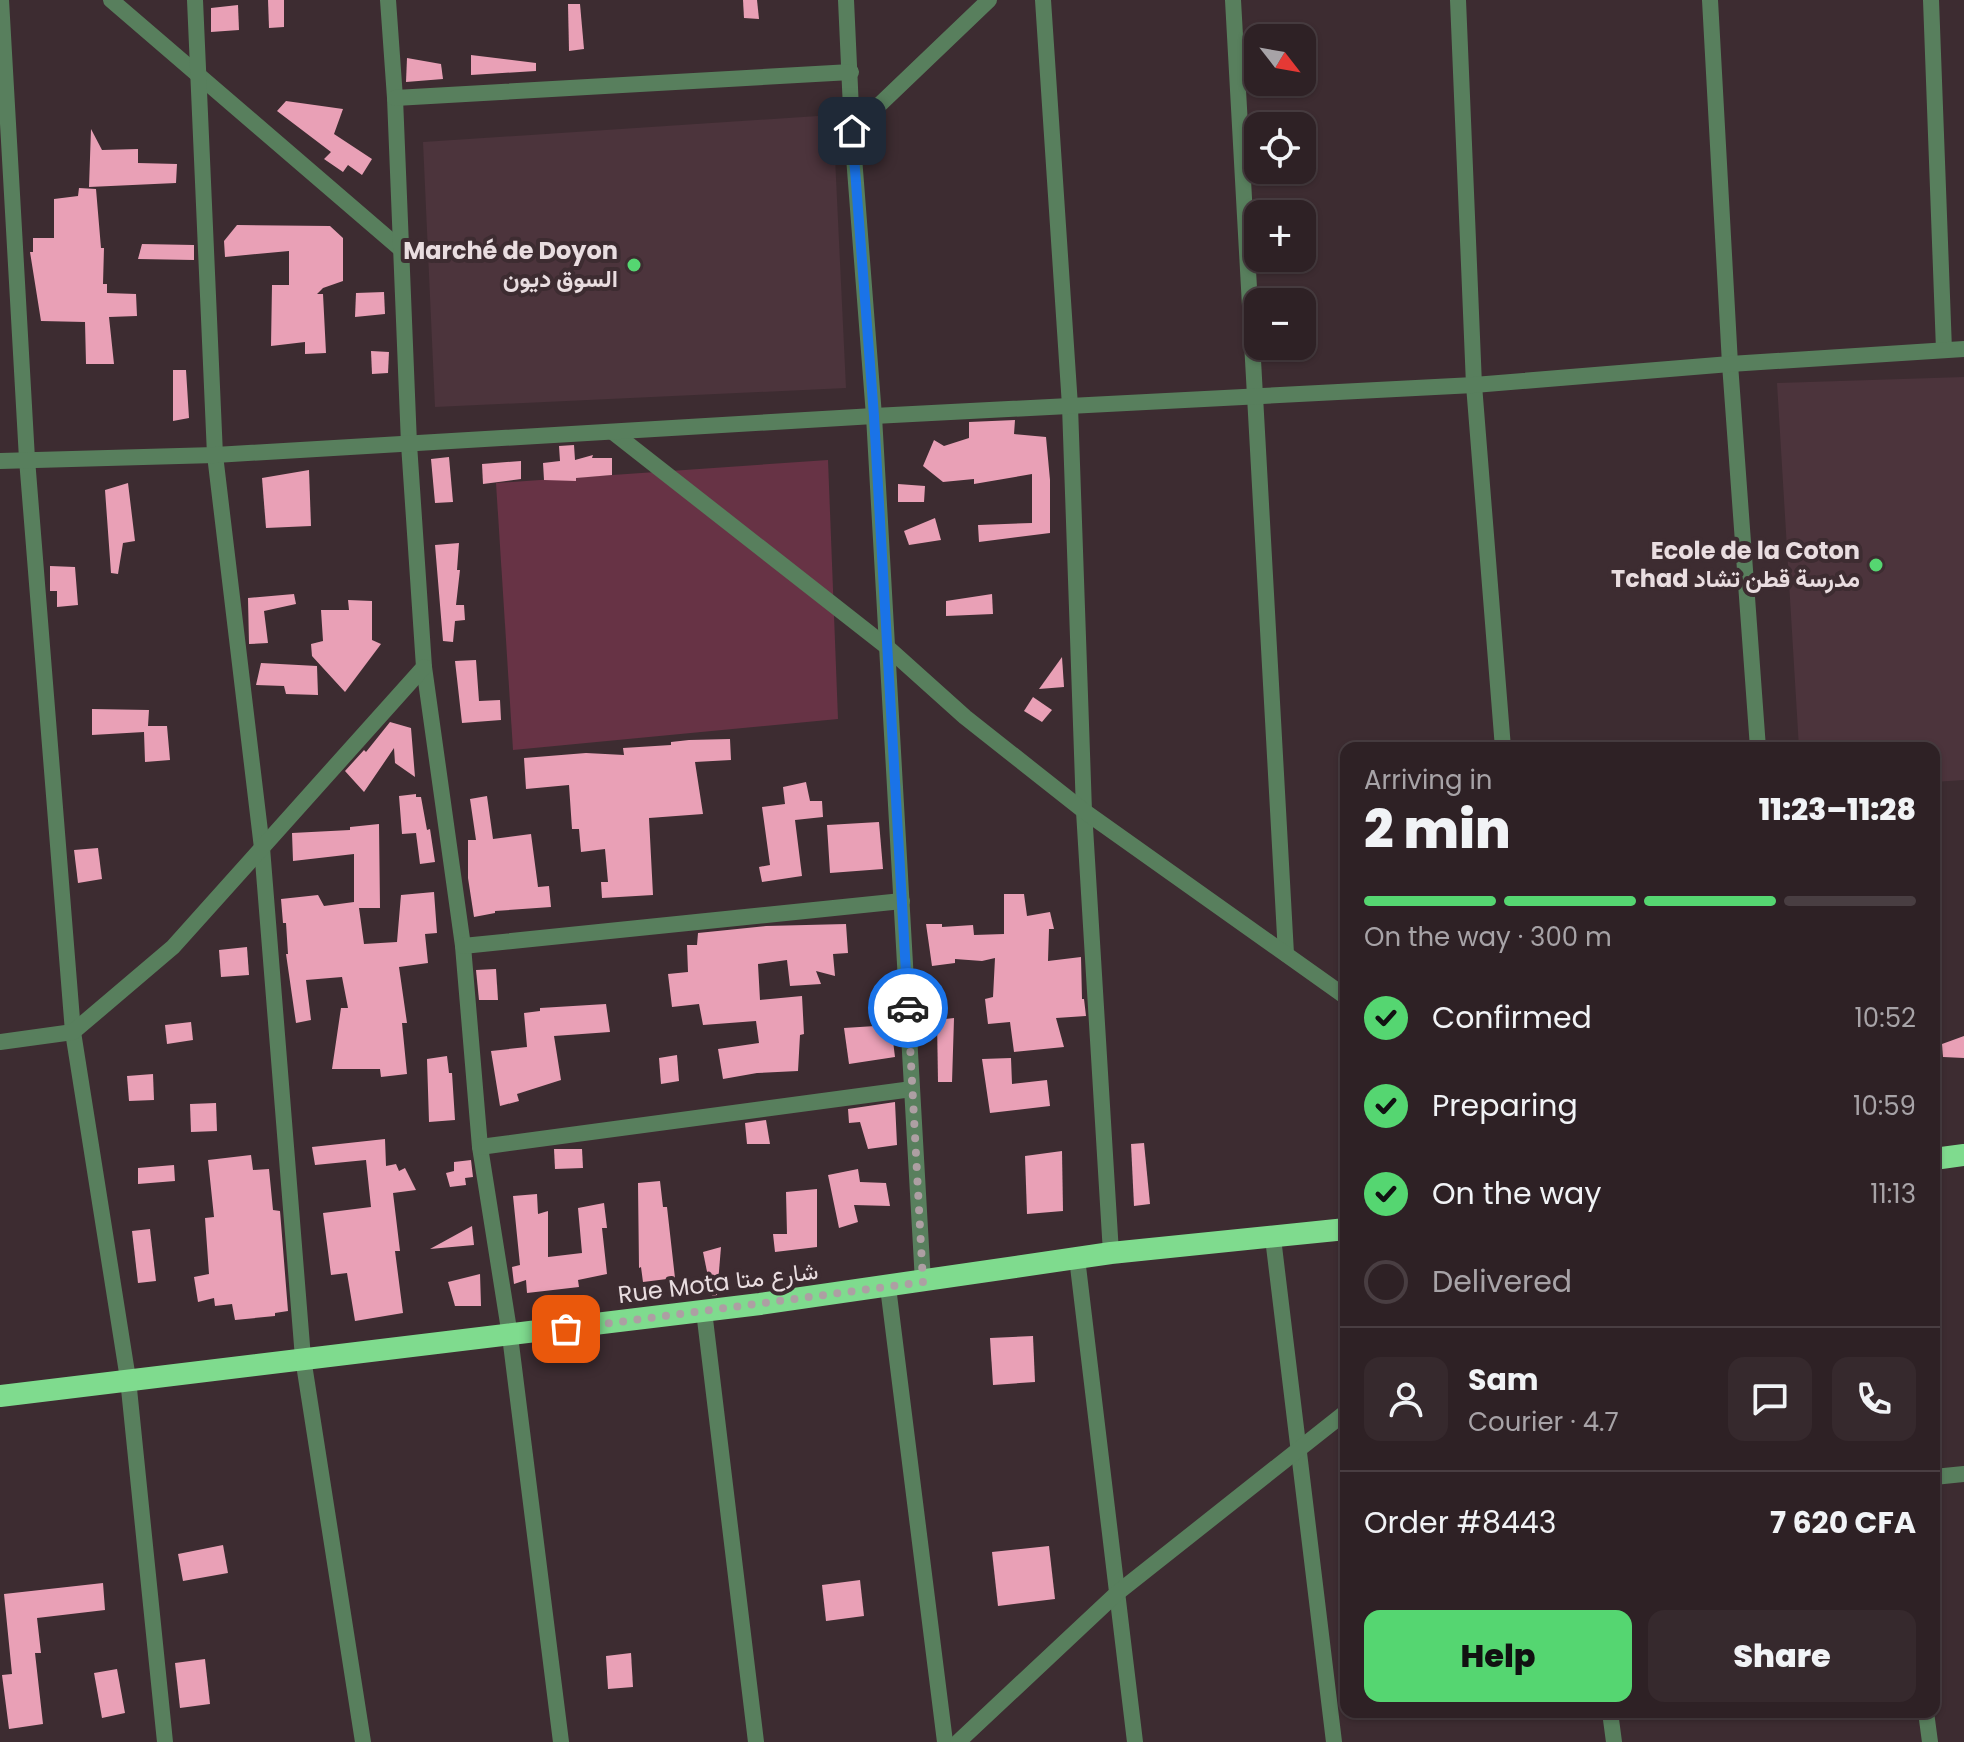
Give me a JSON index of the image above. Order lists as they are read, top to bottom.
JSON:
{
  "streets": {
    "highway": ["Rue Mota شارع متا"]
  },
  "places": ["Marché de Doyon السوق ديون", "Ecole de la Coton Tchad مدرسة قطن تشاد"],
  "north": "bottom right",
  "page": {
    "map_buttons": ["+", "−"],
    "heading": ["2 min", "Arriving in", "11:23–11:28"],
    "panel": [
      "Sam",
      "Courier · 4.7",
      "Order #8443",
      "7 620 CFA"
    ],
    "bar": "On the way · 300 m",
    "list": [
      ["Confirmed", "10:52"],
      ["Preparing", "10:59"],
      ["On the way", "11:13"],
      "Delivered"
    ],
    "buttons": ["Help", "Share"]
  }
}
